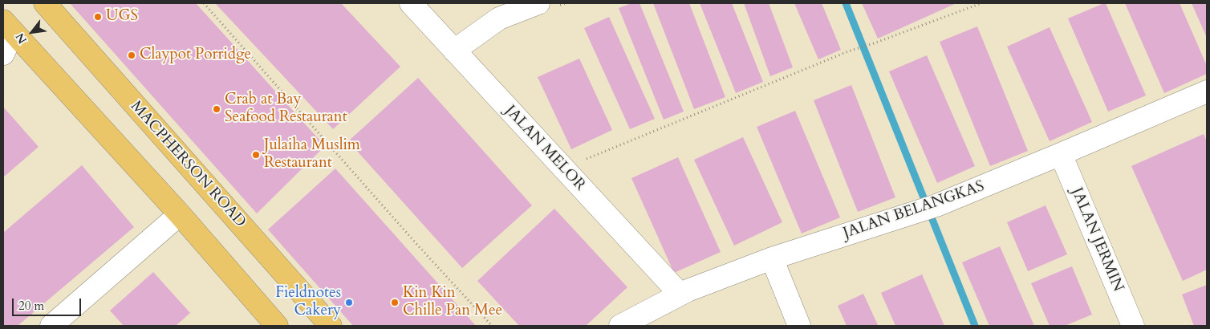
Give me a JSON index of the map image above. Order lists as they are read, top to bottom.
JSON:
{
  "streets": {
    "main road": ["MACPHERSON ROAD"],
    "street": ["JALAN MELOR", "JALAN BELANGKAS", "JALAN JERMIN"]
  },
  "crossings": [
    ["JALAN MELOR", "JALAN BELANGKAS"],
    ["JALAN BELANGKAS", "JALAN JERMIN"]
  ],
  "places": [
    "UGS",
    "Claypot Porridge",
    "Crab at Bay Seafood Restaurant",
    "Julaiha Muslim Restaurant",
    "Fieldnotes Cakery",
    "Kin Kin Chille Pan Mee"
  ],
  "scale_bar": "20 m",
  "north": "bottom left"
}
